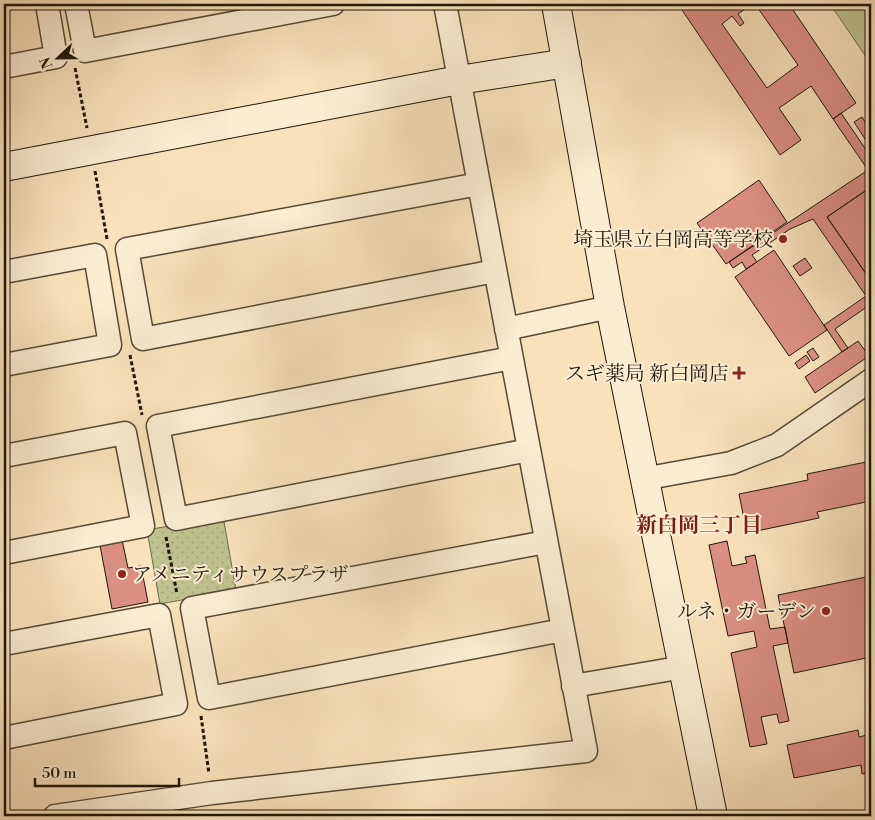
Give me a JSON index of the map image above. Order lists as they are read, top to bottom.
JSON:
{
  "districts": ["新白岡三丁目"],
  "places": {
    "other": ["埼玉県立白岡高等学校", "アメニティサウスプラザ", "ルネ・ガーデン"],
    "health": ["スギ薬局 新白岡店"]
  },
  "scale_bar": "50 m",
  "north": "left"
}
